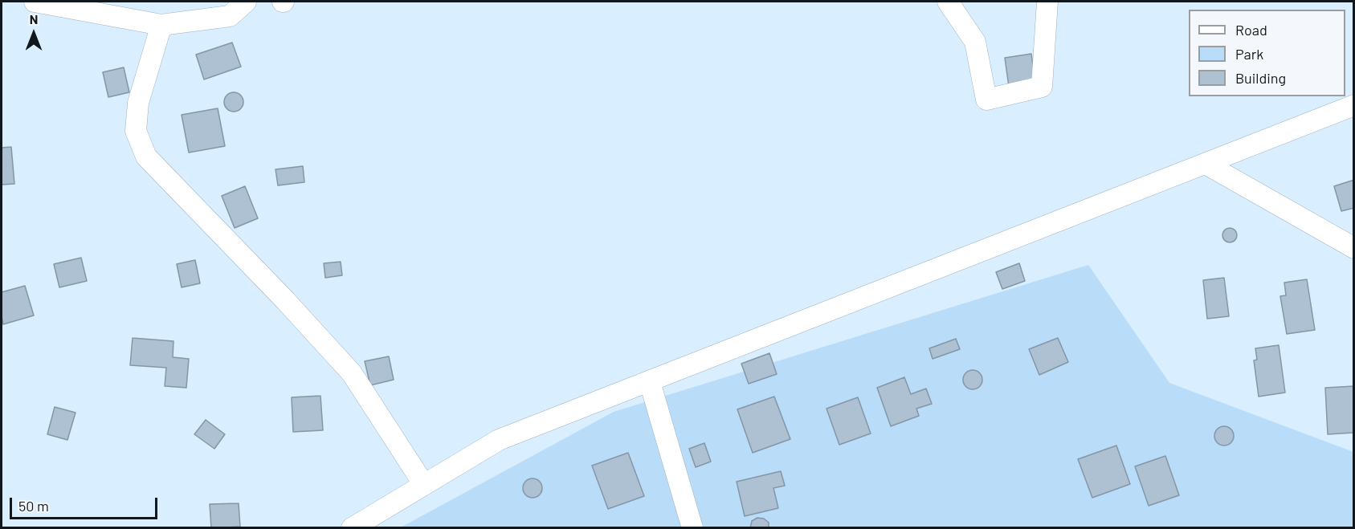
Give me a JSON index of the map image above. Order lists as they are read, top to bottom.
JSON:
{
  "legend": ["Road", "Park", "Building"],
  "scale_bar": "50 m",
  "north": "top"
}
